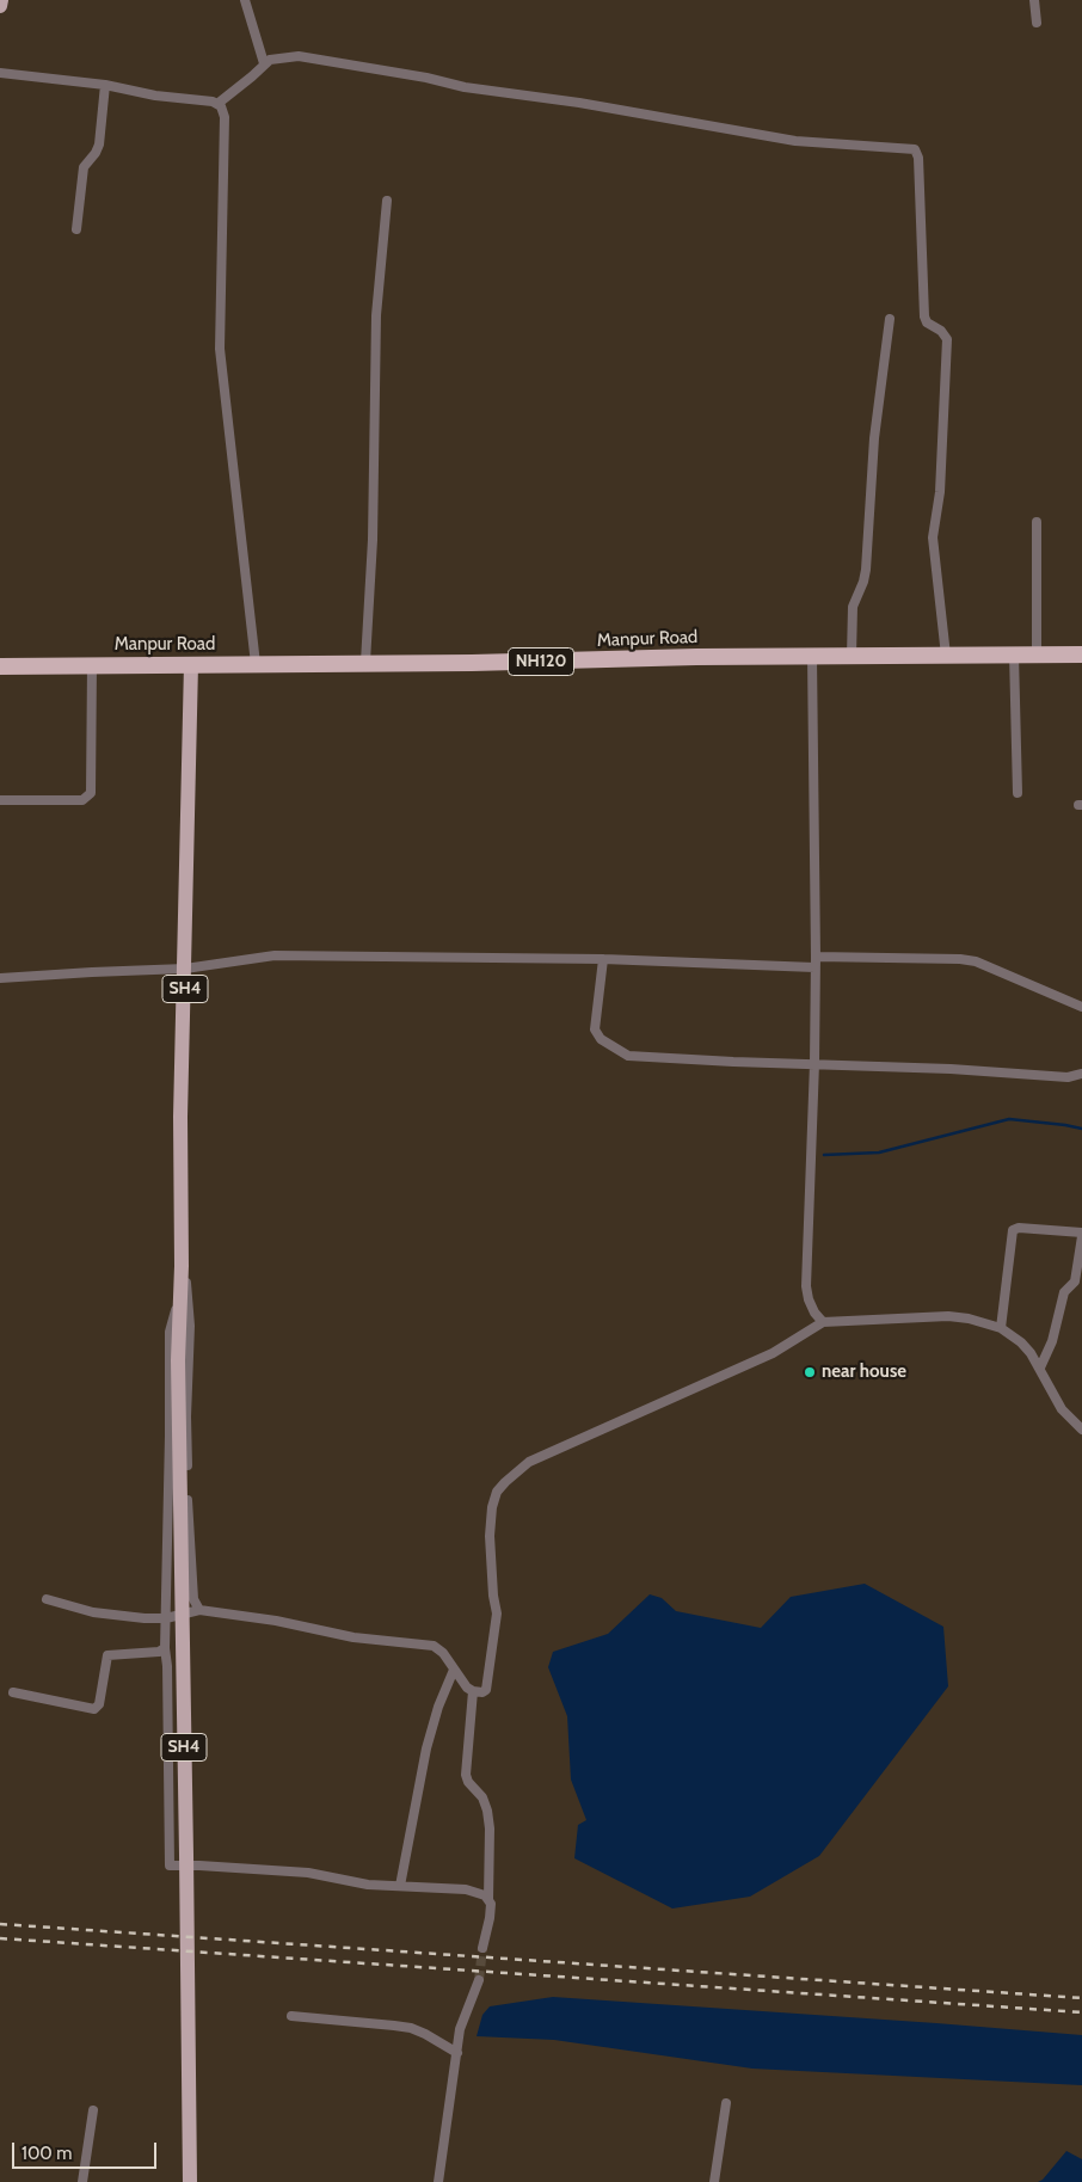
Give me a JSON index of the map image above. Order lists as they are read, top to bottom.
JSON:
{
  "streets": {
    "highway": ["Manpur Road", "NH120"],
    "main road": ["SH4"]
  },
  "crossings": [
    ["Manpur Road", "SH4"]
  ],
  "places": ["near house"],
  "scale_bar": "100 m"
}
